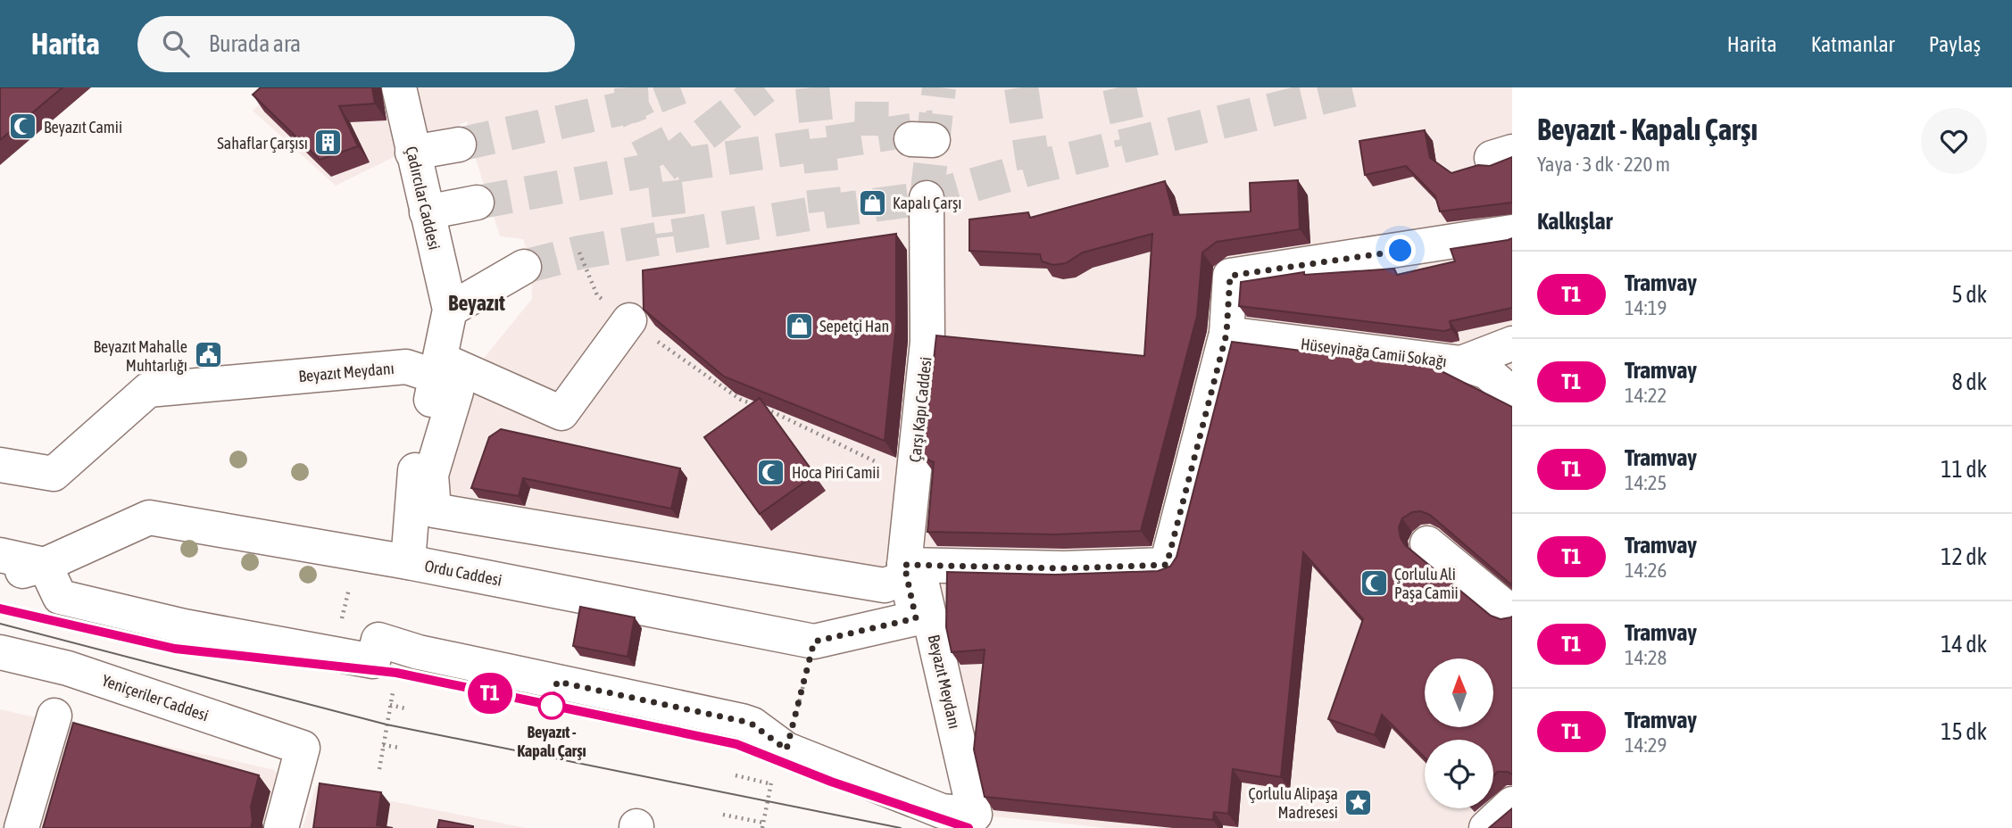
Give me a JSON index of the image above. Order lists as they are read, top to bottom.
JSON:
{
  "streets": {
    "street": [
      "Çadırcılar Caddesi",
      "Hüseyinağa Camii Sokağı",
      "Beyazıt Meydanı",
      "Çarşı Kapı Caddesi",
      "Ordu Caddesi",
      "Yeniçeriler Caddesi"
    ]
  },
  "crossings": [
    ["Beyazıt Meydanı", "Çarşı Kapı Caddesi"],
    ["Beyazıt Meydanı", "Ordu Caddesi"],
    ["Çarşı Kapı Caddesi", "Ordu Caddesi"]
  ],
  "districts": ["Beyazıt"],
  "places": {
    "mosque": ["Beyazıt Camii", "Hoca Piri Camii", "Çorlulu Ali Paşa Camii"],
    "building": ["Sahaflar Çarşısı"],
    "shop": ["Kapalı Çarşı", "Sepetçi Han"],
    "public building": ["Beyazıt Mahalle Muhtarlığı"],
    "other": ["Beyazıt - Kapalı Çarşı"],
    "place": ["Çorlulu Alipaşa Madresesi"]
  },
  "lines": ["tram line T1"],
  "north": "top",
  "page": {
    "header": "Harita",
    "search": "Burada ara",
    "nav": ["Harita", "Katmanlar", "Paylaş"],
    "on_map": "T1",
    "heading": [
      ["Beyazıt - Kapalı Çarşı", "Yaya · 3 dk · 220 m"],
      "Kalkışlar"
    ],
    "list": [
      {
        "mark": "T1",
        "name": "Tramvay",
        "note": "14:19",
        "value": "5 dk"
      },
      {
        "mark": "T1",
        "name": "Tramvay",
        "note": "14:22",
        "value": "8 dk"
      },
      {
        "mark": "T1",
        "name": "Tramvay",
        "note": "14:25",
        "value": "11 dk"
      },
      {
        "mark": "T1",
        "name": "Tramvay",
        "note": "14:26",
        "value": "12 dk"
      },
      {
        "mark": "T1",
        "name": "Tramvay",
        "note": "14:28",
        "value": "14 dk"
      },
      {
        "mark": "T1",
        "name": "Tramvay",
        "note": "14:29",
        "value": "15 dk"
      }
    ]
  }
}
